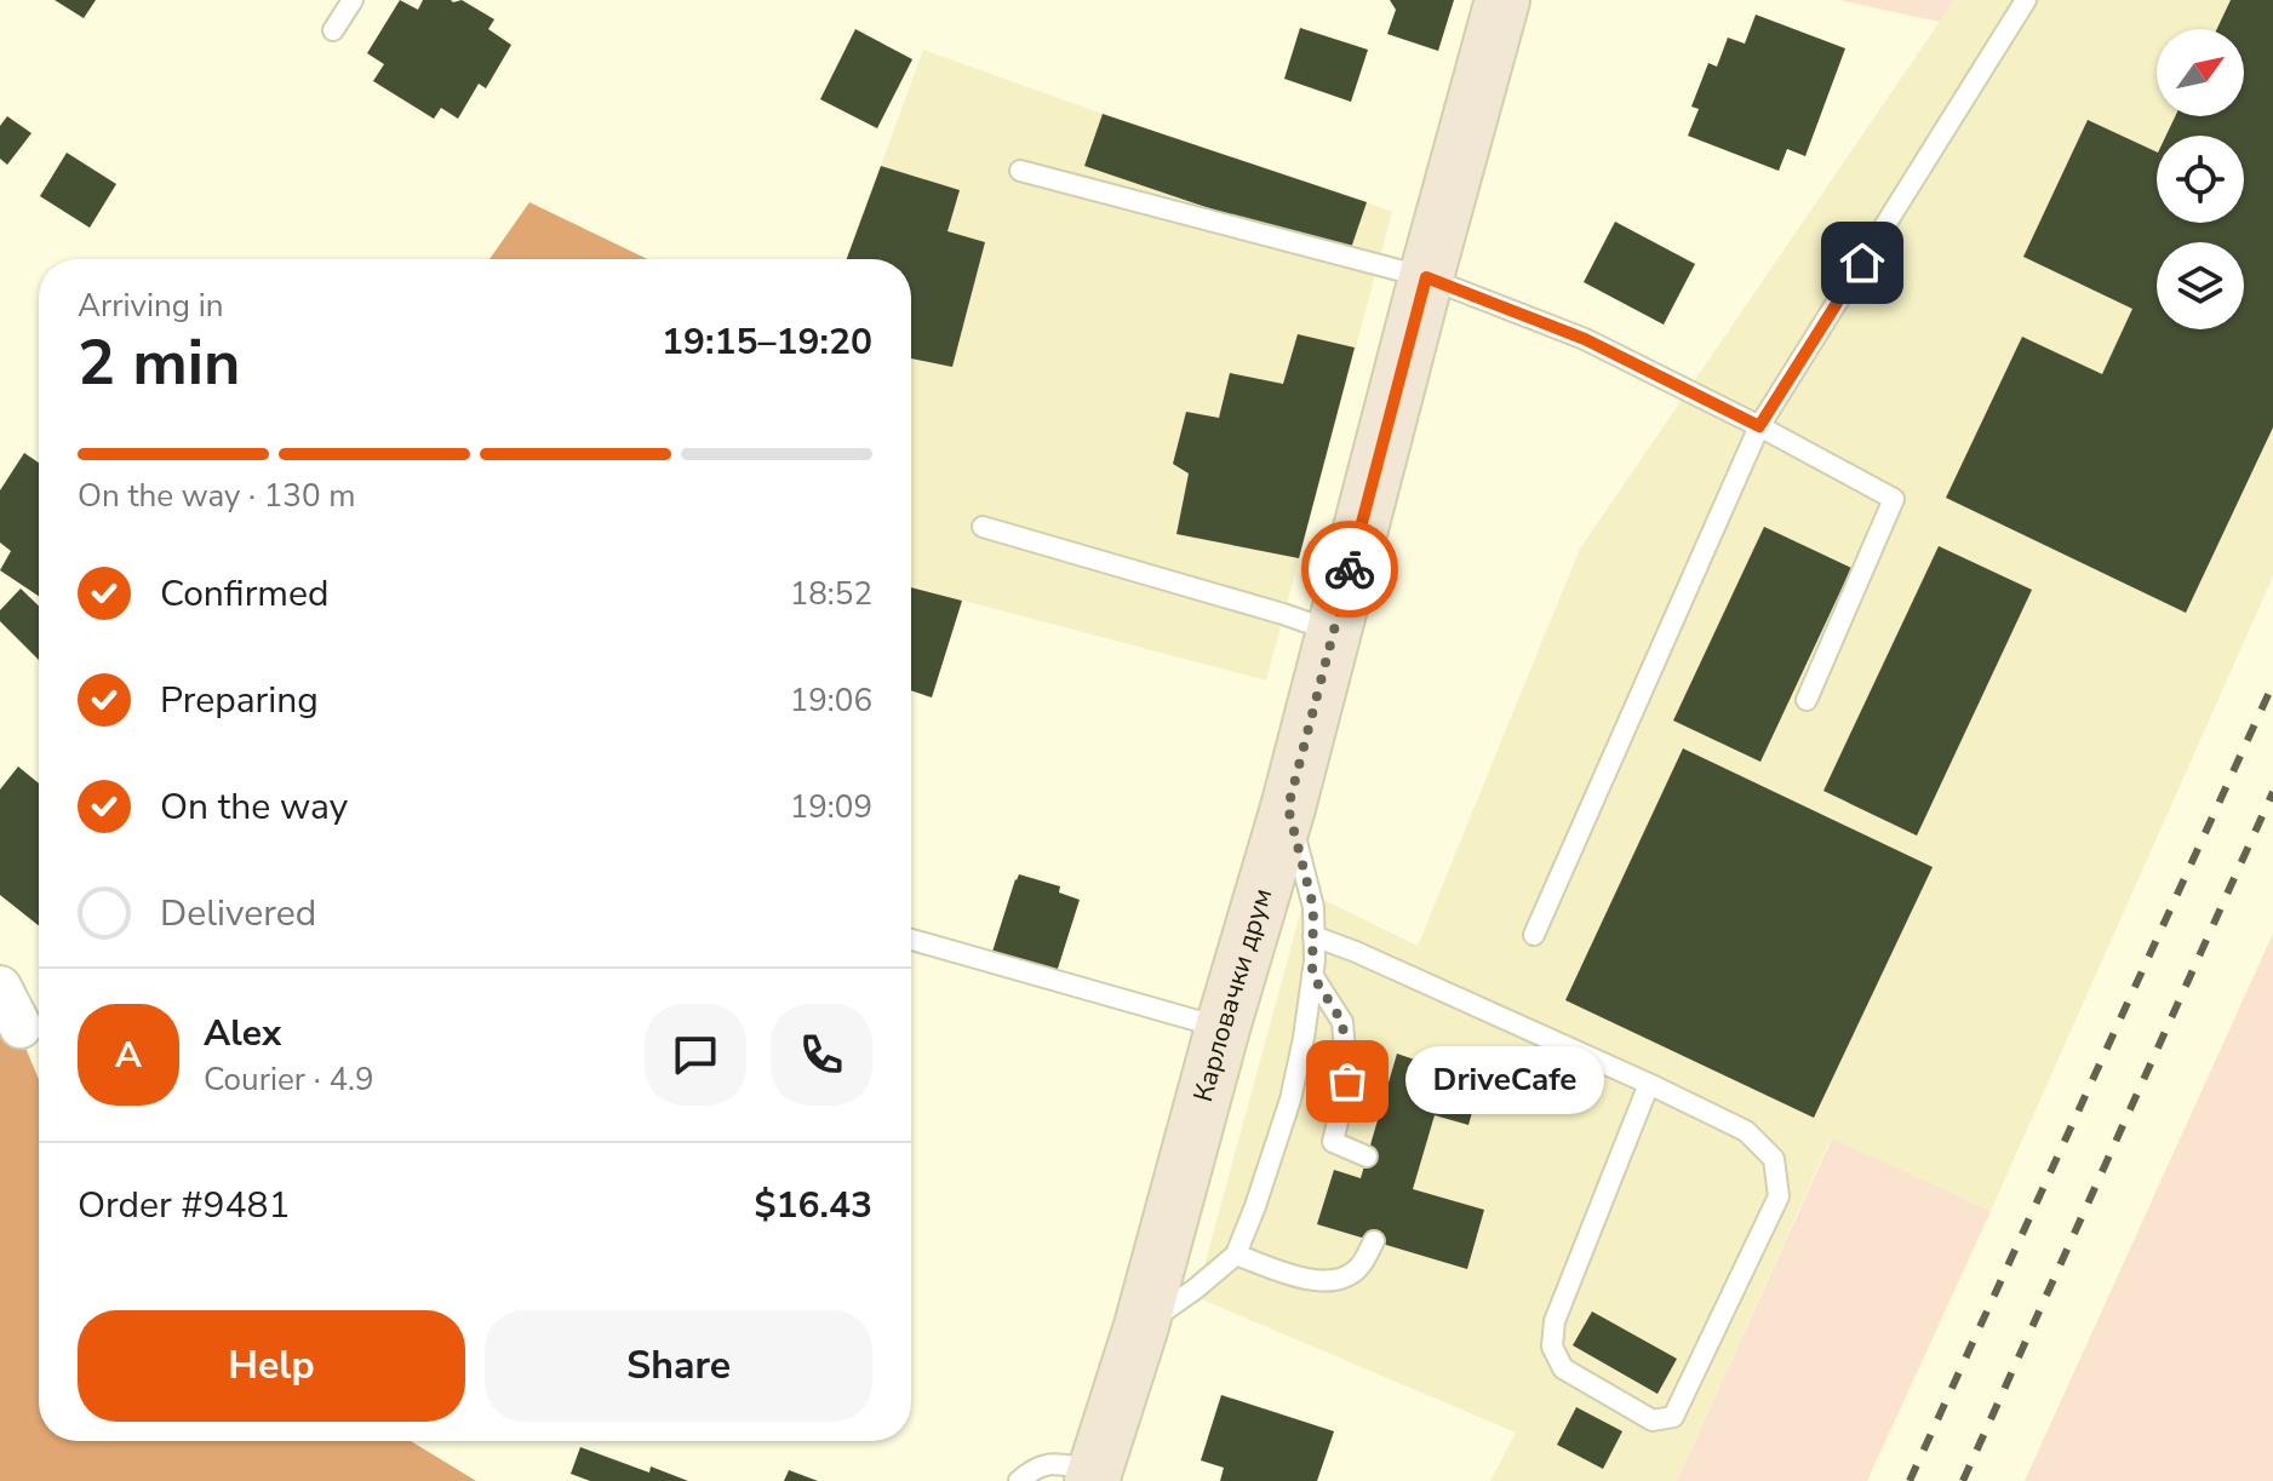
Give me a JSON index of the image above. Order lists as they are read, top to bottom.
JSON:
{
  "streets": {
    "main road": ["Карловачки друм"]
  },
  "places": ["DriveCafe"],
  "north": "top right",
  "page": {
    "heading": ["2 min", "Arriving in", "19:15–19:20"],
    "panel": [
      "Alex",
      "Courier · 4.9",
      "Order #9481",
      "$16.43"
    ],
    "bar": "On the way · 130 m",
    "list": [
      ["Confirmed", "18:52"],
      ["Preparing", "19:06"],
      ["On the way", "19:09"],
      "Delivered"
    ],
    "round": "A",
    "bubble": "DriveCafe",
    "buttons": ["Help", "Share"]
  }
}
